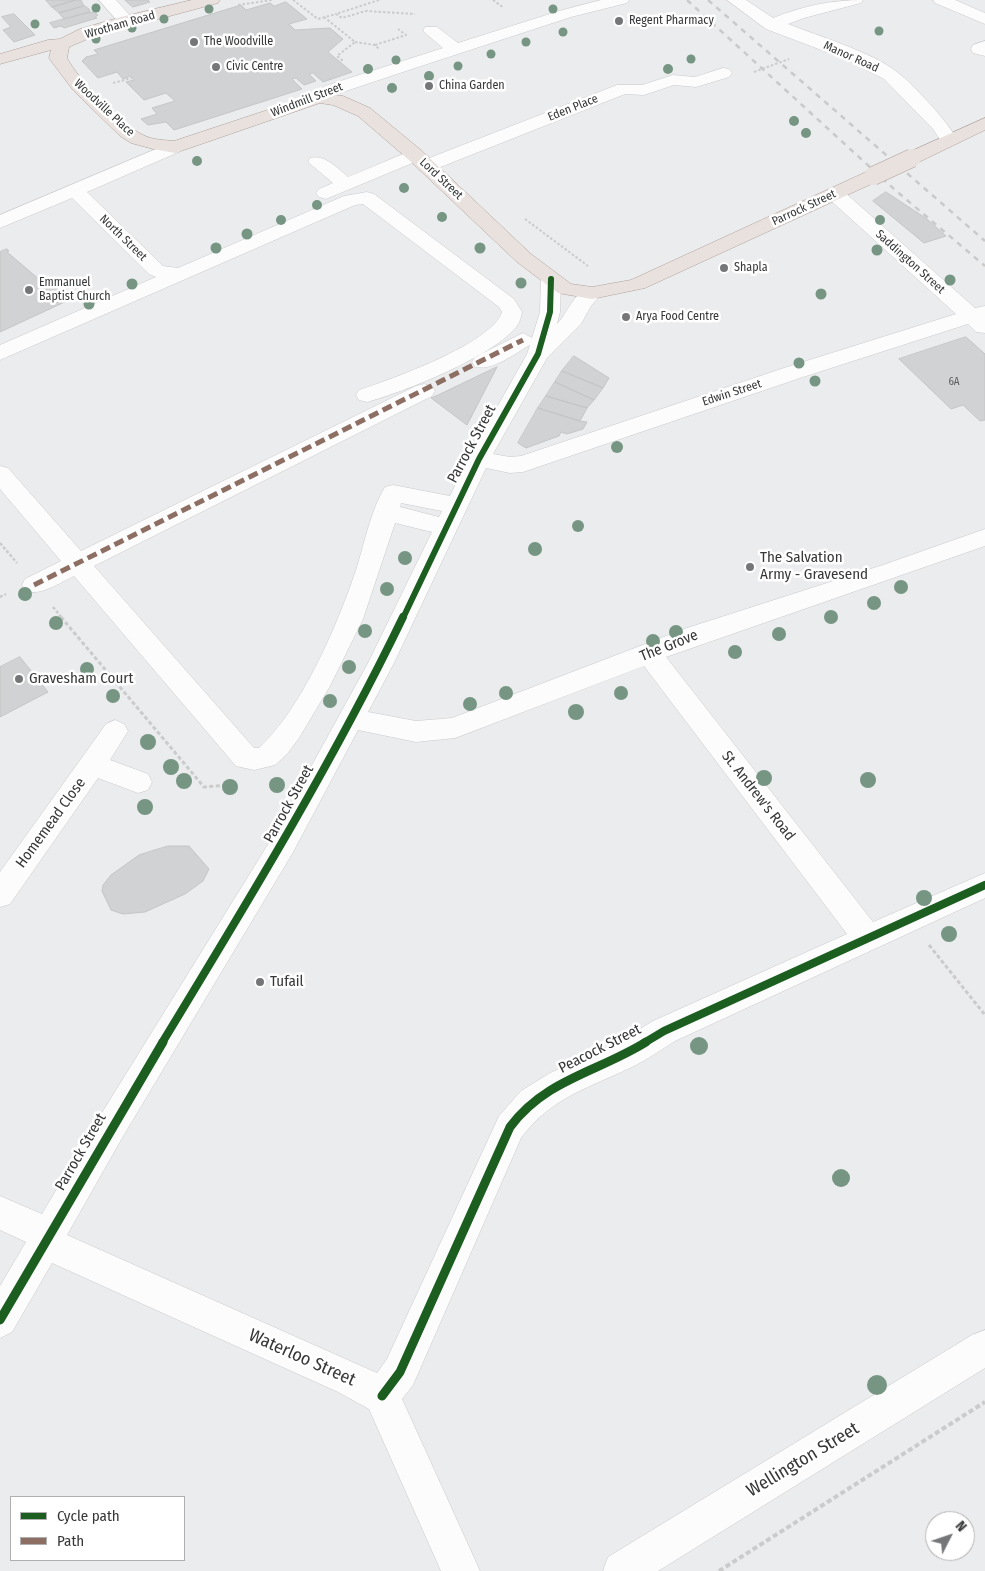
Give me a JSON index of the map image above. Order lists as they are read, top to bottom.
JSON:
{
  "streets": {
    "main road": [
      "Wrotham Road",
      "Windmill Street",
      "Woodville Place",
      "Lord Street",
      "Parrock Street"
    ],
    "street": [
      "Manor Road",
      "Eden Place",
      "North Street",
      "Saddington Street",
      "Edwin Street",
      "The Grove",
      "St. Andrew's Road",
      "Homemead Close",
      "Peacock Street",
      "Waterloo Street",
      "Wellington Street"
    ]
  },
  "crossings": [
    ["Wrotham Road", "Woodville Place"],
    ["Manor Road", "Parrock Street"],
    ["Windmill Street", "Woodville Place"],
    ["Windmill Street", "Lord Street"],
    ["Windmill Street", "North Street"],
    ["Eden Place", "Lord Street"],
    ["Eden Place", "North Street"],
    ["Lord Street", "Parrock Street"],
    ["Parrock Street", "Saddington Street"],
    ["Parrock Street", "Edwin Street"],
    ["Parrock Street", "The Grove"],
    ["Parrock Street", "Waterloo Street"],
    ["Saddington Street", "Edwin Street"],
    ["The Grove", "St. Andrew's Road"],
    ["St. Andrew's Road", "Peacock Street"],
    ["Peacock Street", "Waterloo Street"]
  ],
  "places": [
    "Regent Pharmacy",
    "The Woodville",
    "Civic Centre",
    "China Garden",
    "Shapla",
    "Emmanuel Baptist Church",
    "Arya Food Centre",
    "The Salvation Army - Gravesend",
    "Gravesham Court",
    "Tufail"
  ],
  "house_numbers": ["6A"],
  "legend": ["Cycle path", "Path"],
  "north": "top right"
}
